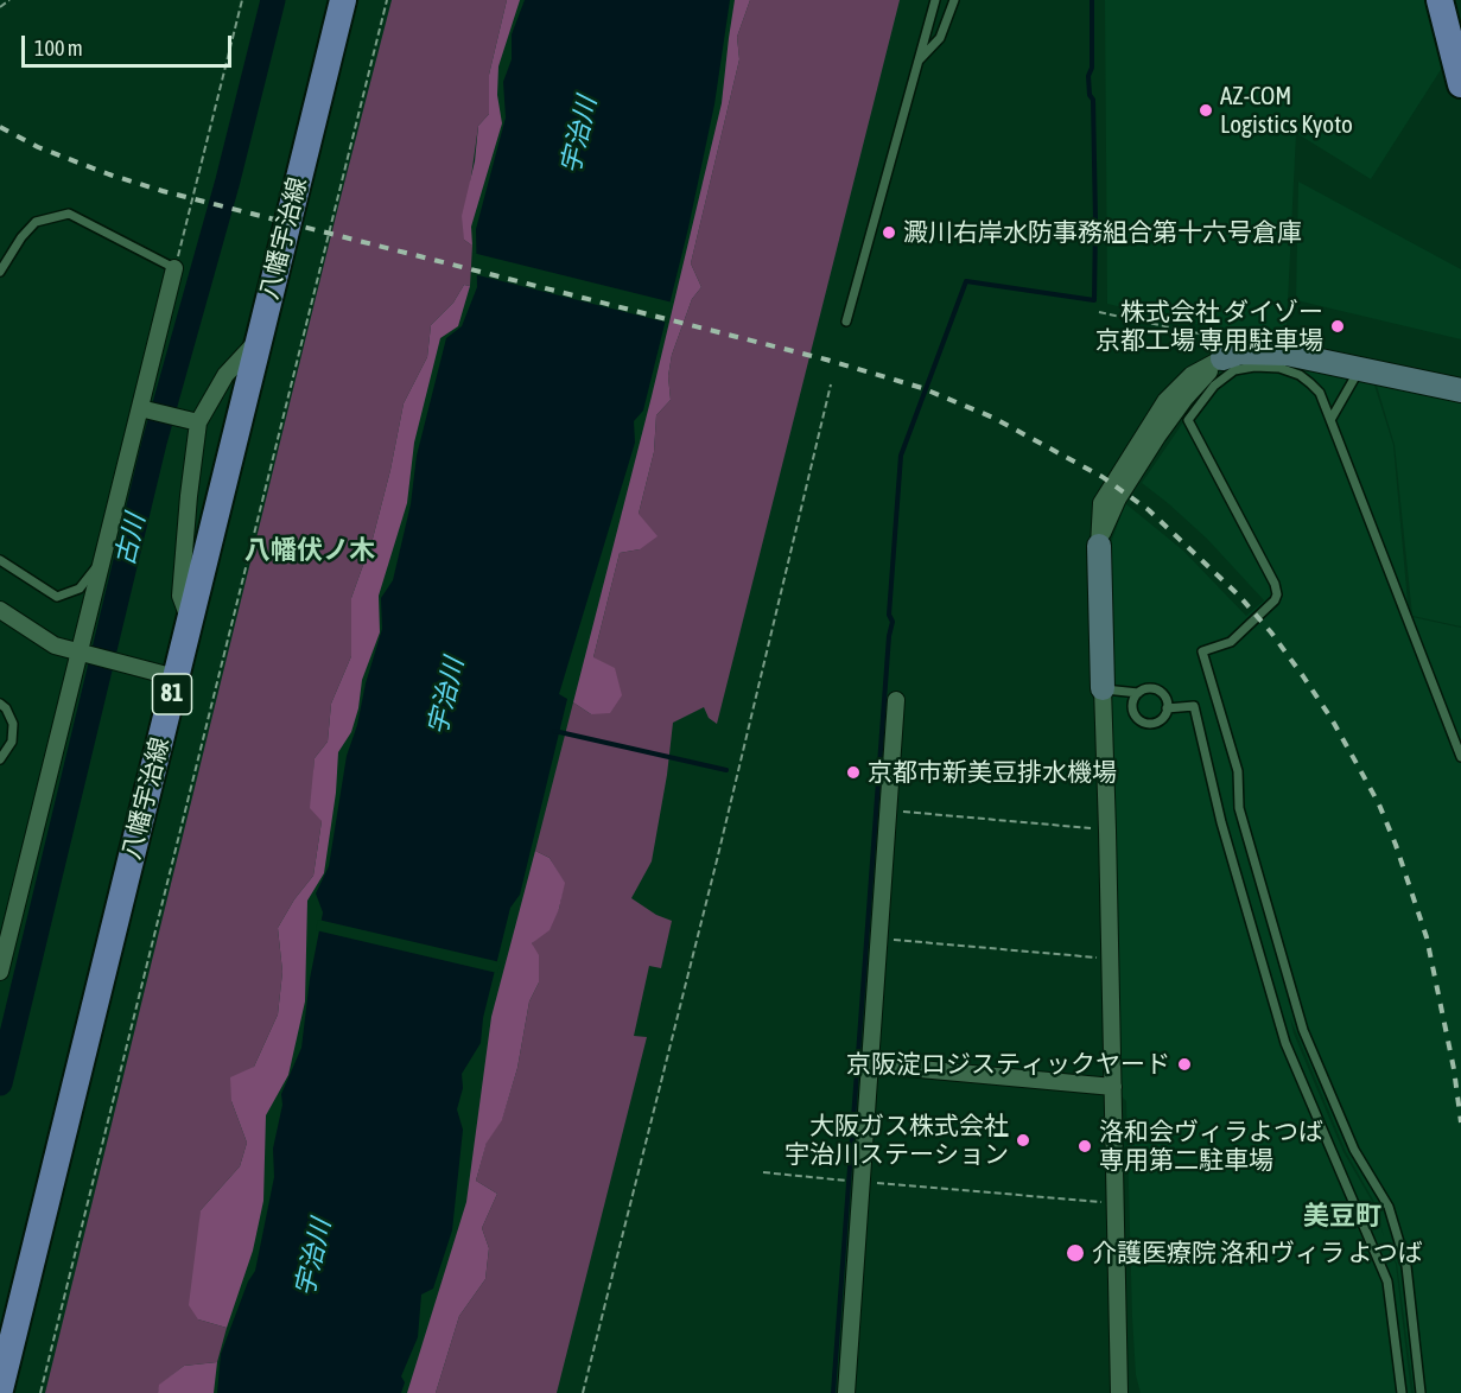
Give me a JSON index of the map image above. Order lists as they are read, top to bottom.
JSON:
{
  "streets": {
    "main road": ["八幡宇治線", "81"]
  },
  "districts": ["八幡伏ノ木", "美豆町"],
  "water": ["宇治川", "古川"],
  "places": [
    "AZ-COM Logistics Kyoto",
    "澱川右岸水防事務組合第十六号倉庫",
    "株式会社 ダイゾー 京都工場 専用駐車場",
    "京都市新美豆排水機場",
    "京阪淀ロジスティックヤード",
    "大阪ガス株式会社 宇治川ステーション",
    "洛和会ヴィラよつば 専用第二駐車場",
    "介護医療院 洛和ヴィラ よつば"
  ],
  "scale_bar": "100 m"
}
